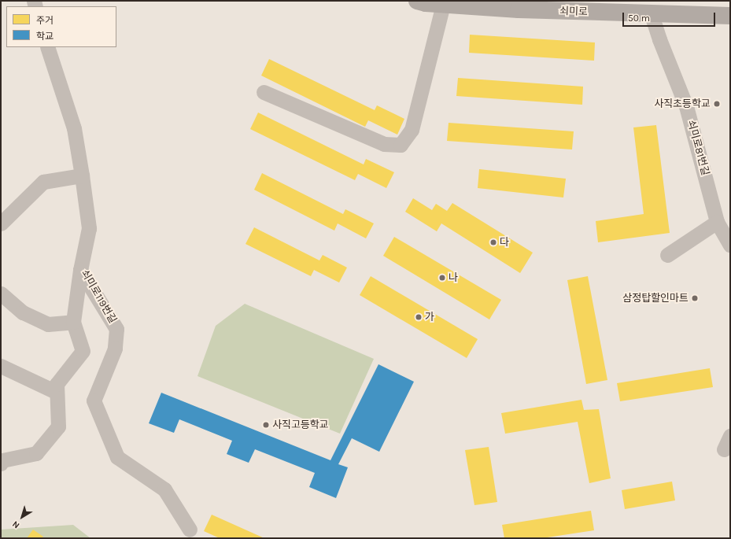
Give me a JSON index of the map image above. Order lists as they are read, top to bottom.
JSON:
{
  "streets": {
    "main road": ["쇠미로"],
    "street": ["쇠미로81번길", "쇠미로119번길"]
  },
  "crossings": [
    ["쇠미로", "쇠미로81번길"]
  ],
  "places": [
    "사직초등학교",
    "다",
    "나",
    "삼정탑할인마트",
    "가",
    "사직고등학교"
  ],
  "legend": ["주거", "학교"],
  "scale_bar": "50 m",
  "north": "bottom left"
}
